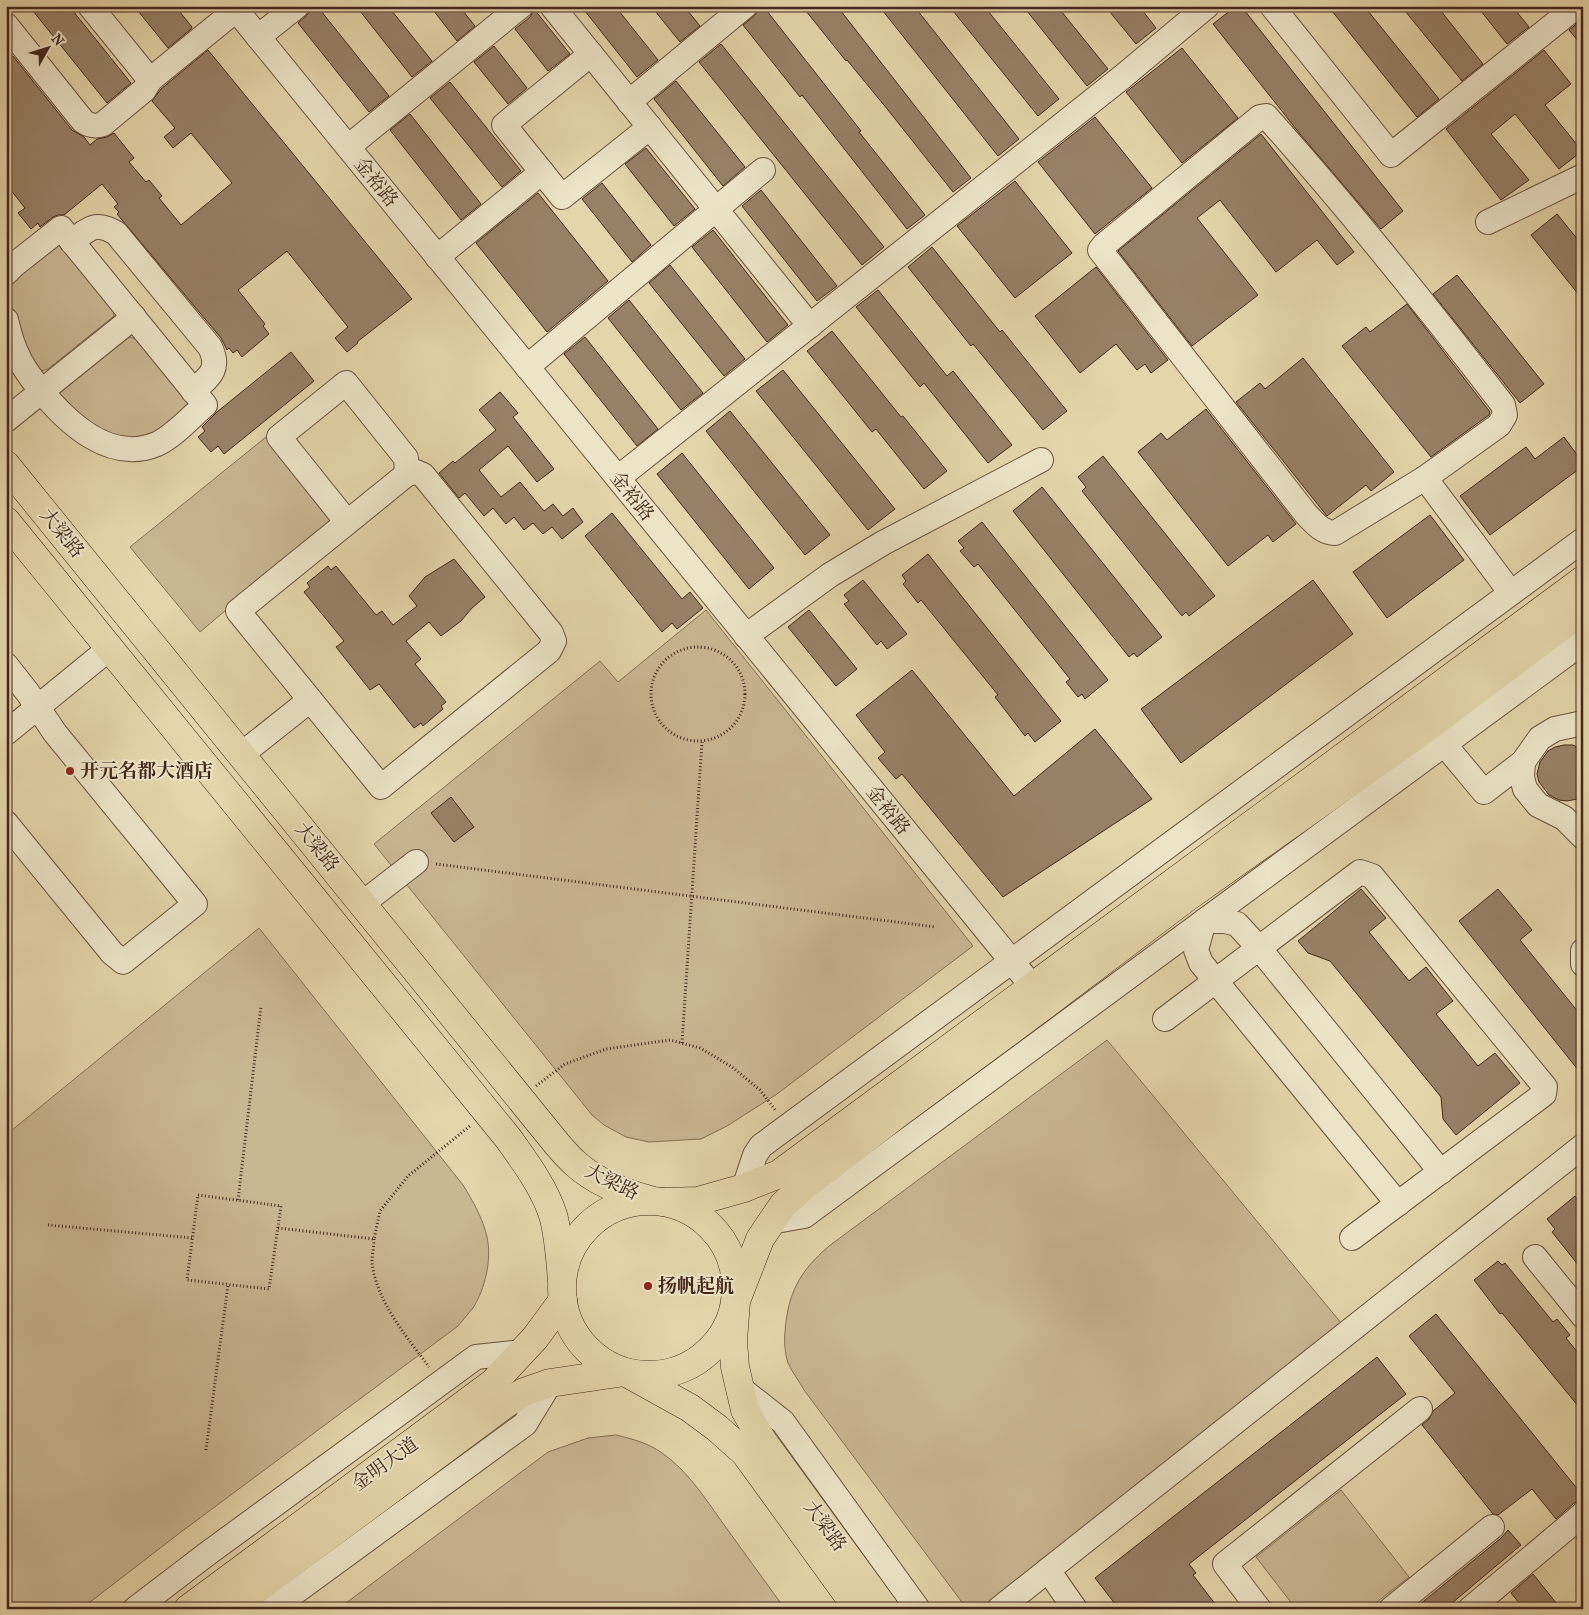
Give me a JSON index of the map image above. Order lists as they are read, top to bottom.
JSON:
{
  "streets": {
    "main road": ["大梁路", "金明大道"],
    "street": ["金裕路"]
  },
  "crossings": [
    ["大梁路", "金明大道"]
  ],
  "places": ["开元名都大酒店", "扬帆起航"],
  "north": "top right"
}
